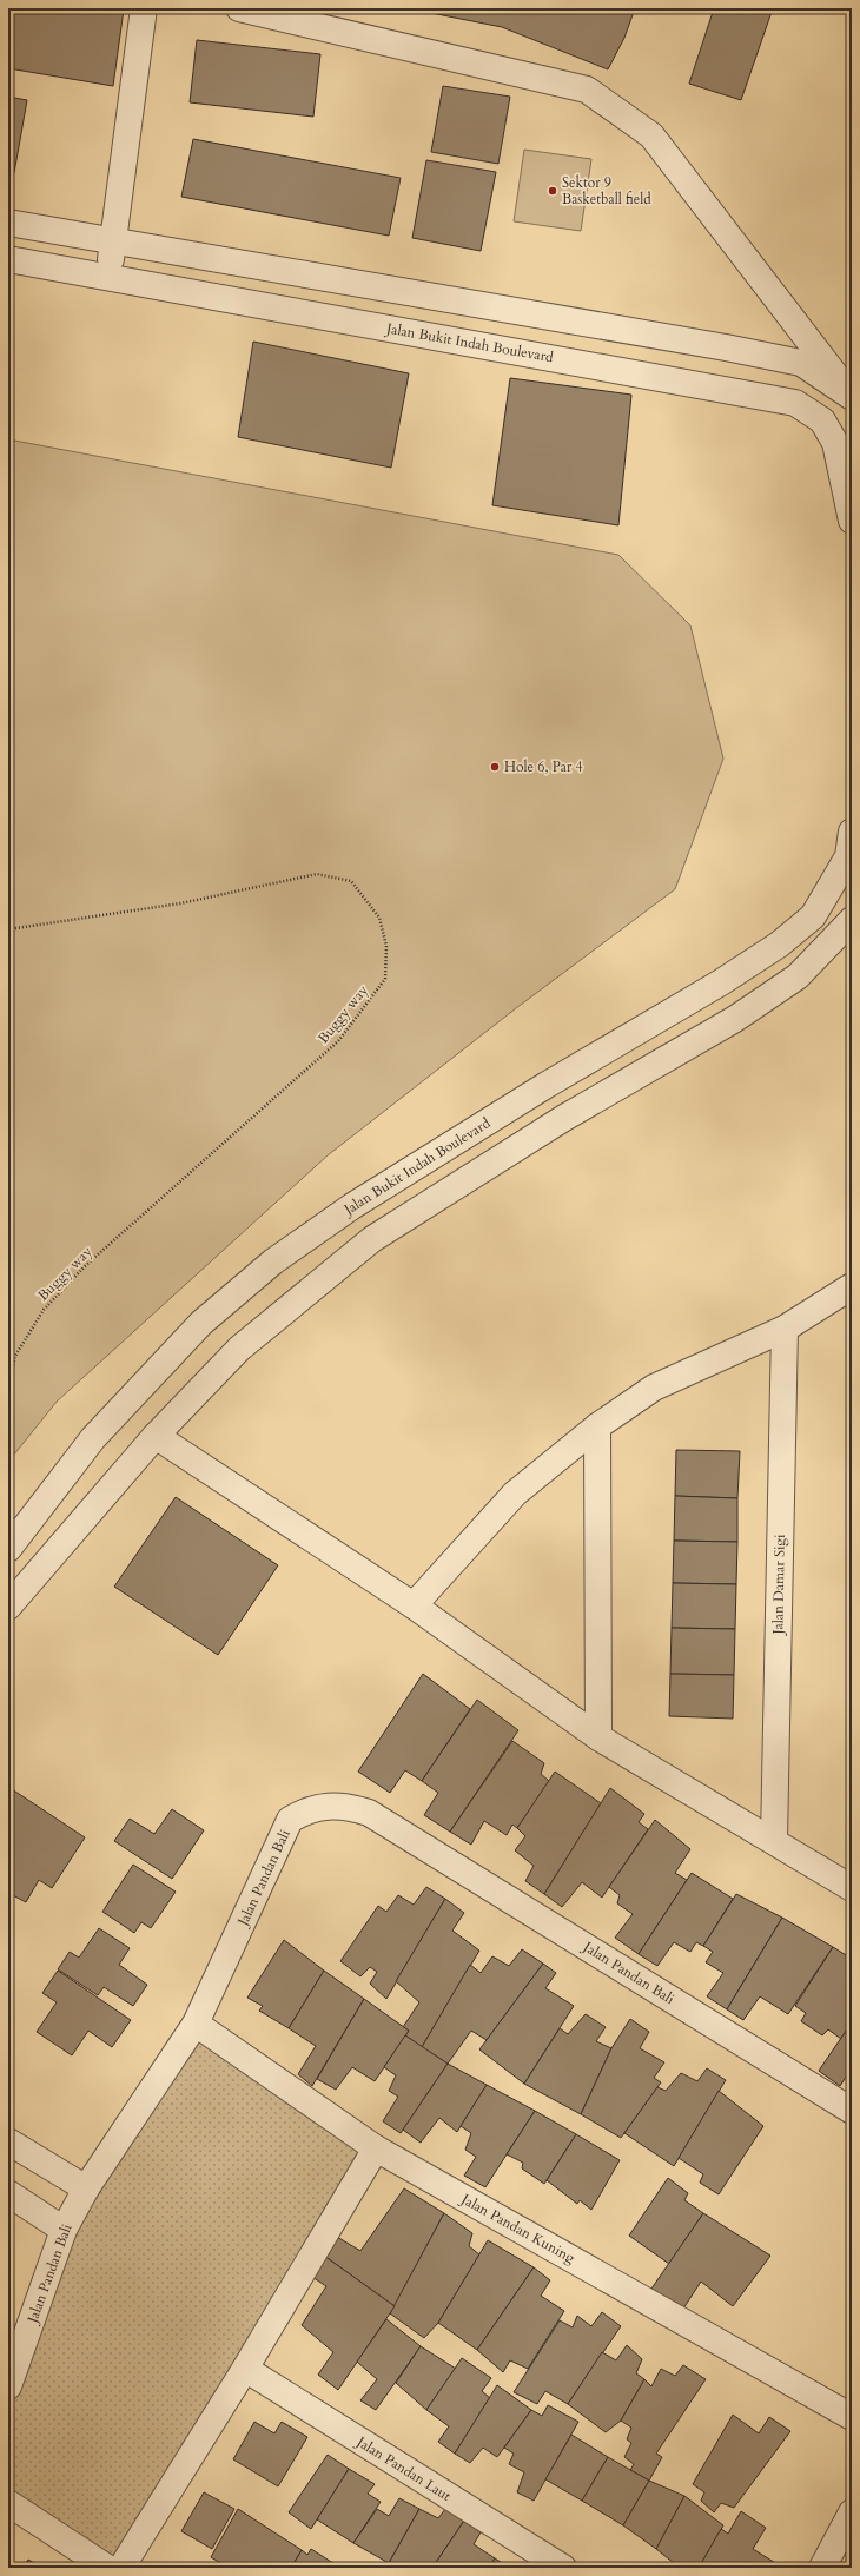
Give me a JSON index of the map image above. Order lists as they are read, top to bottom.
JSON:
{
  "streets": {
    "street": [
      "Jalan Bukit Indah Boulevard",
      "Jalan Damar Sigi",
      "Jalan Pandan Bali",
      "Jalan Pandan Kuning",
      "Jalan Pandan Laut"
    ],
    "path": ["Buggy way"]
  },
  "crossings": [
    ["Jalan Pandan Bali", "Jalan Pandan Kuning"]
  ],
  "places": ["Sektor 9 Basketball field", "Hole 6, Par 4"]
}
